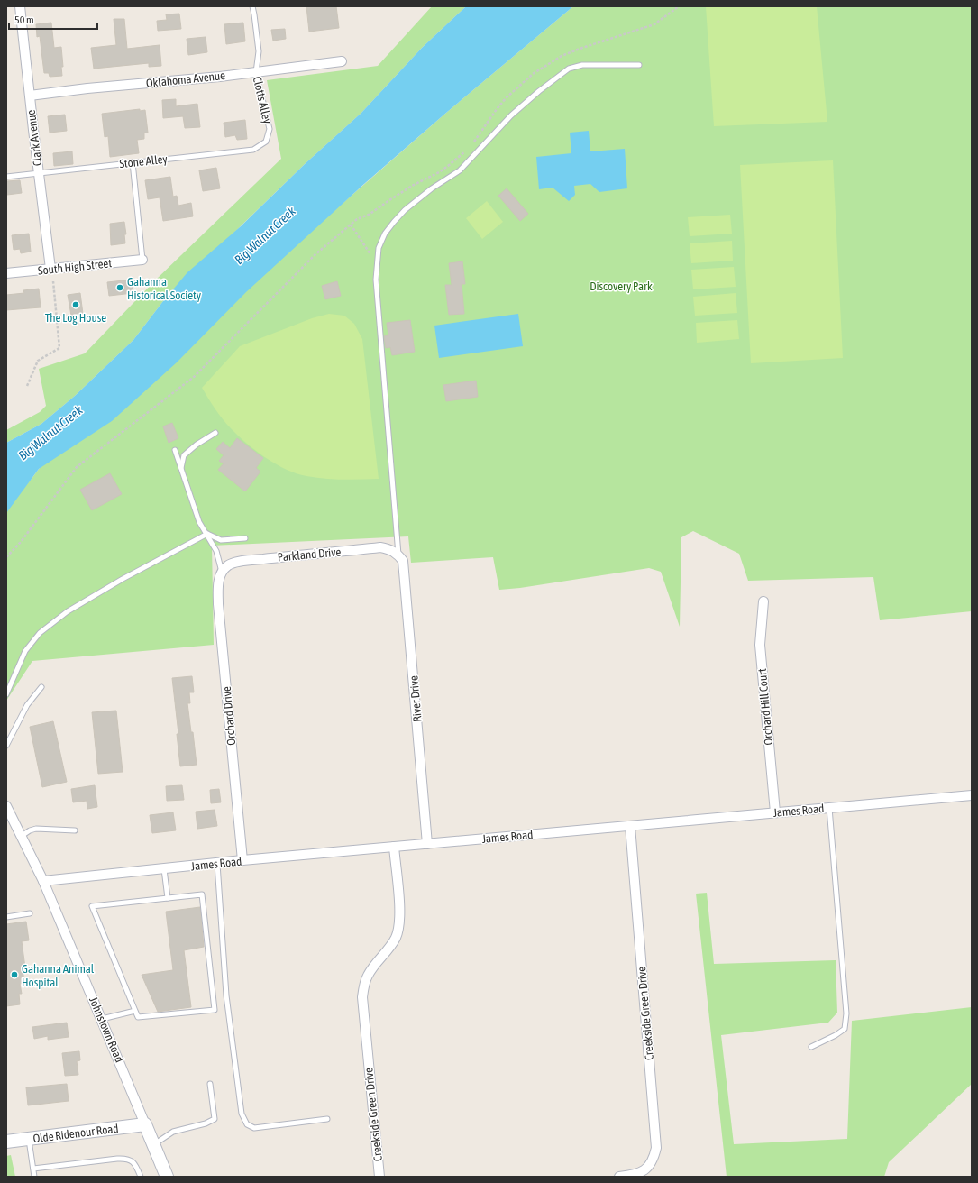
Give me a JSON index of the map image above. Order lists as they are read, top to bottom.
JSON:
{
  "streets": {
    "street": [
      "Oklahoma Avenue",
      "Clark Avenue",
      "South High Street",
      "Parkland Drive",
      "River Drive",
      "Orchard Hill Court",
      "Orchard Drive",
      "James Road",
      "Creekside Green Drive",
      "Johnstown Road",
      "Olde Ridenour Road"
    ],
    "lane": ["Clotts Alley", "Stone Alley"]
  },
  "crossings": [
    ["Oklahoma Avenue", "Clotts Alley"],
    ["Oklahoma Avenue", "Clark Avenue"],
    ["Clotts Alley", "Stone Alley"],
    ["Clark Avenue", "Stone Alley"],
    ["Clark Avenue", "South High Street"],
    ["Parkland Drive", "River Drive"],
    ["Parkland Drive", "Orchard Drive"],
    ["River Drive", "James Road"],
    ["Orchard Hill Court", "James Road"],
    ["Orchard Drive", "James Road"],
    ["James Road", "Creekside Green Drive"],
    ["James Road", "Johnstown Road"],
    ["Johnstown Road", "Olde Ridenour Road"]
  ],
  "water": ["Big Walnut Creek"],
  "parks": ["Discovery Park"],
  "places": ["Gahanna Historical Society", "The Log House", "Gahanna Animal Hospital"],
  "scale_bar": "50 m"
}
